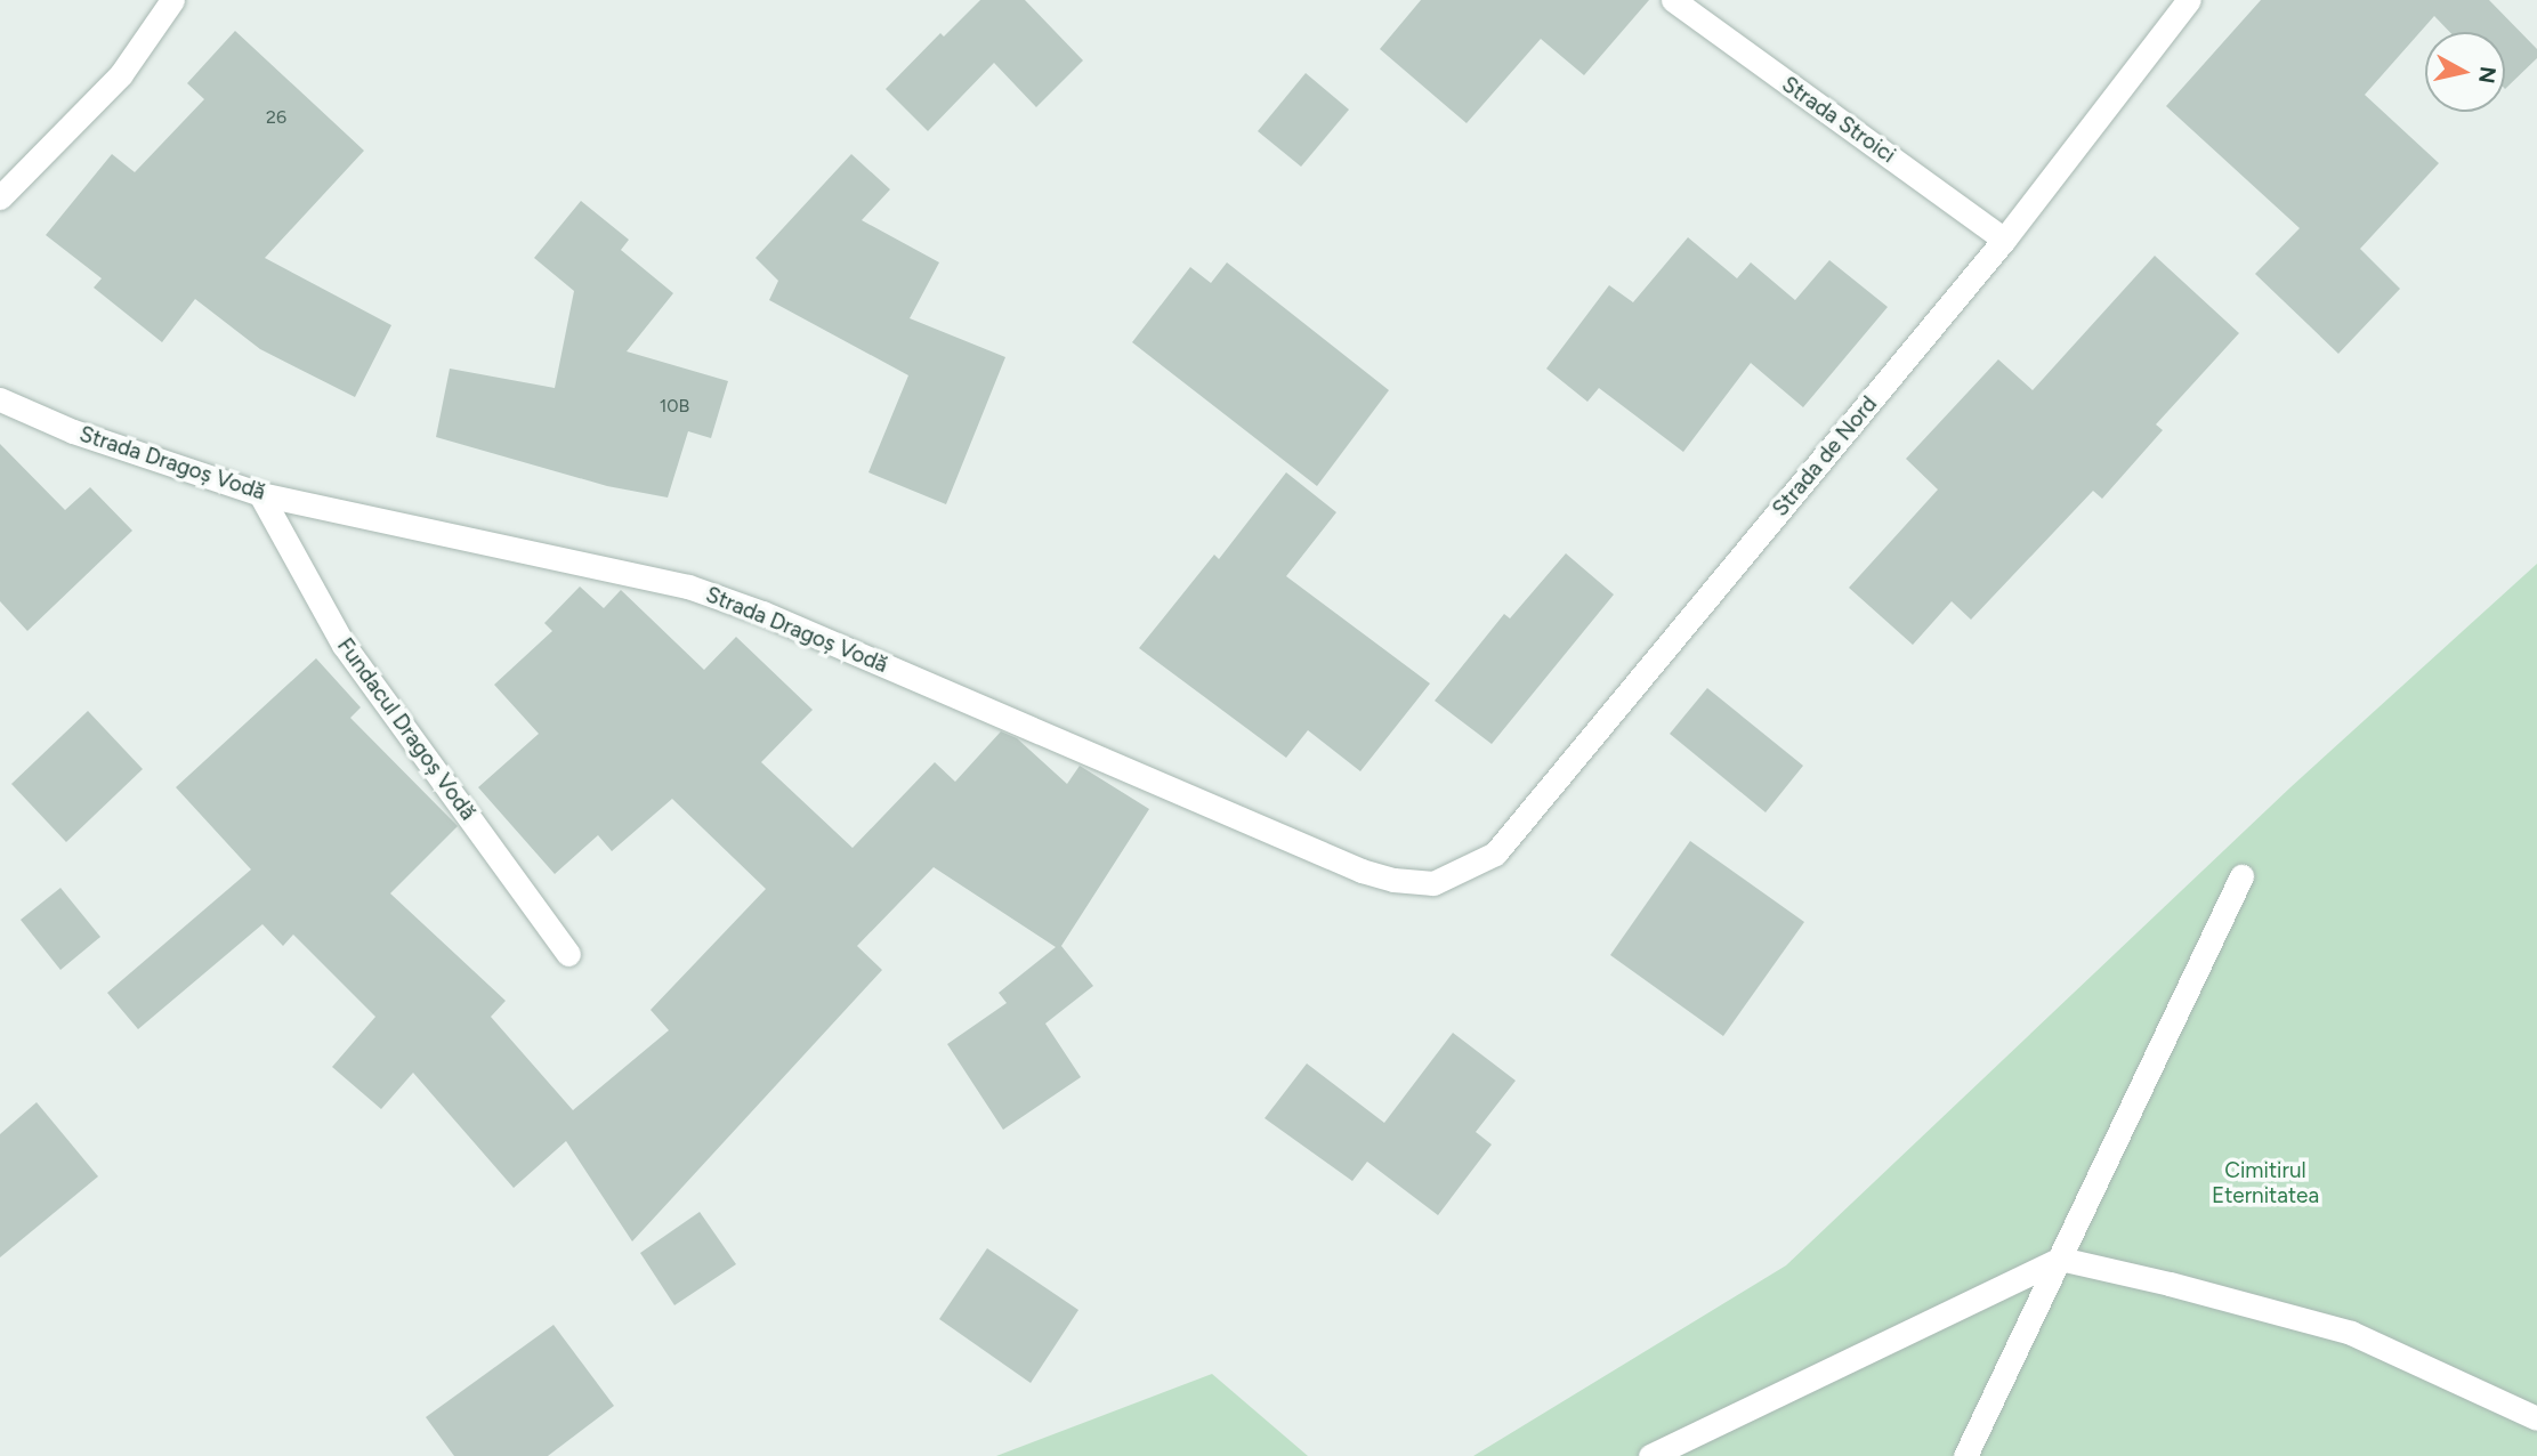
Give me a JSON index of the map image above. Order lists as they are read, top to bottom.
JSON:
{
  "streets": {
    "street": [
      "Strada Stroici",
      "Strada de Nord",
      "Strada Dragoș Vodă",
      "Fundacul Dragoș Vodă"
    ]
  },
  "crossings": [
    ["Strada Stroici", "Strada de Nord"],
    ["Strada de Nord", "Strada Dragoș Vodă"],
    ["Strada Dragoș Vodă", "Fundacul Dragoș Vodă"]
  ],
  "parks": ["Cimitirul Eternitatea"],
  "house_numbers": ["26", "10B"],
  "north": "right"
}
